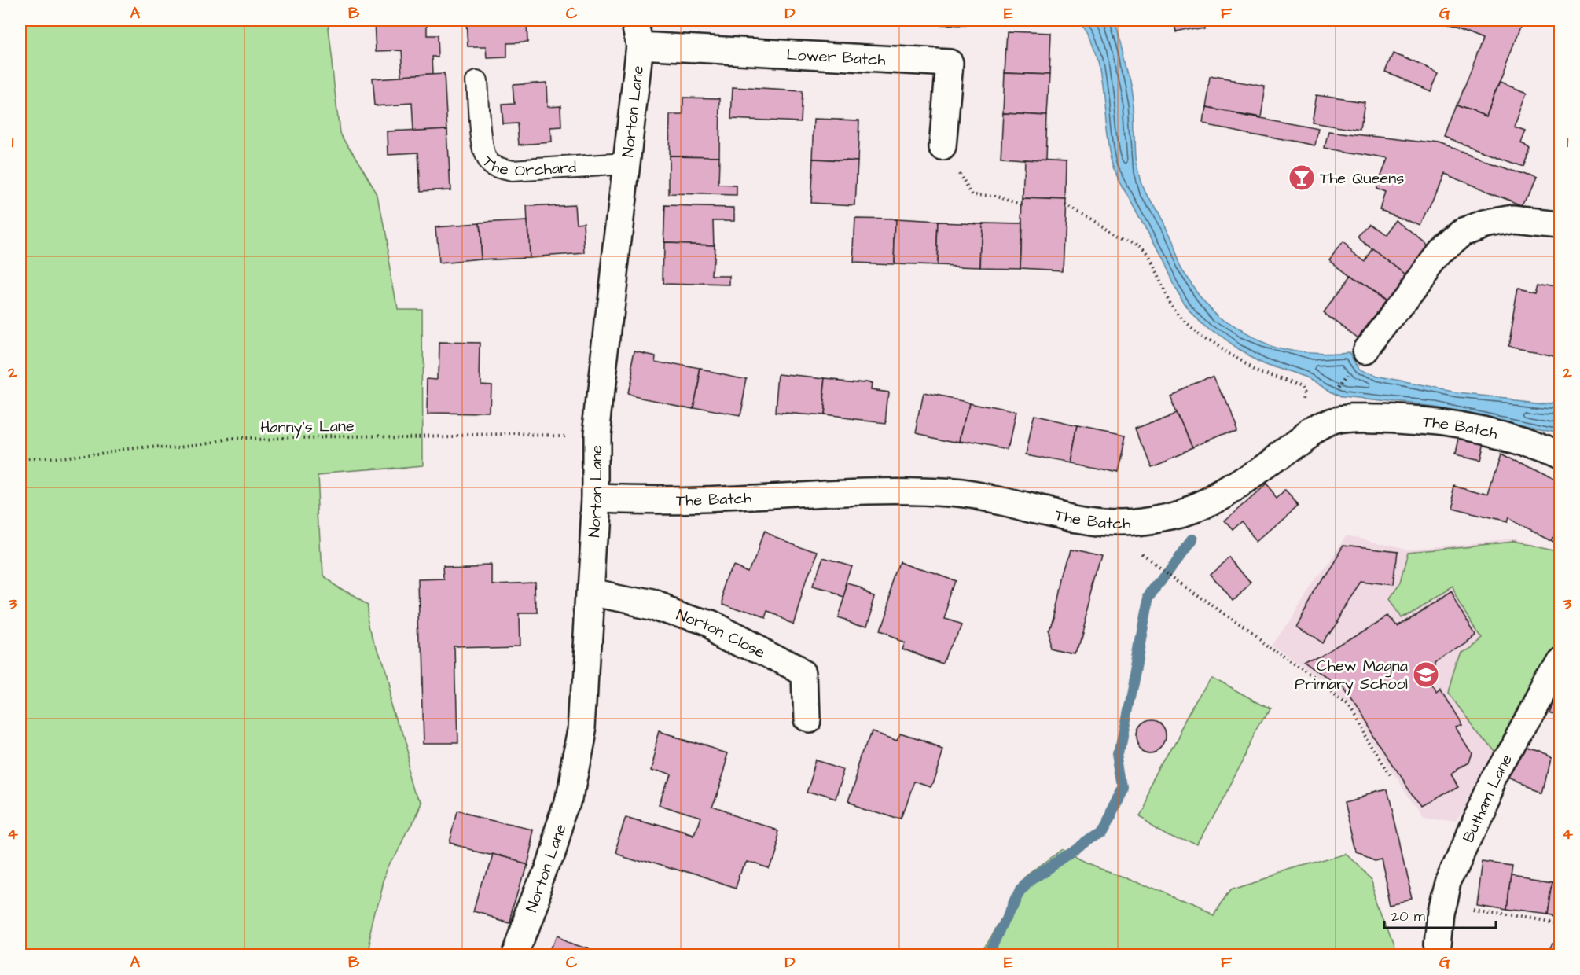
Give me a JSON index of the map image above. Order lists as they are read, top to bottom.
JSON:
{
  "streets": {
    "street": [
      "Lower Batch",
      "Norton Lane",
      "The Batch",
      "Norton Close",
      "Butham Lane"
    ],
    "lane": ["The Orchard"],
    "path": ["Hanny's Lane"]
  },
  "crossings": [
    ["Lower Batch", "Norton Lane"],
    ["Norton Lane", "The Orchard"],
    ["Norton Lane", "Hanny's Lane"],
    ["Norton Lane", "The Batch"],
    ["Norton Lane", "Norton Close"]
  ],
  "places": {
    "bar": ["The Queens"],
    "school or university": ["Chew Magna Primary School"]
  },
  "scale_bar": "20 m",
  "grid": {
    "columns": [
      "A",
      "B",
      "C",
      "D",
      "E",
      "F",
      "G"
    ],
    "rows": [
      "1",
      "2",
      "3",
      "4"
    ]
  }
}
